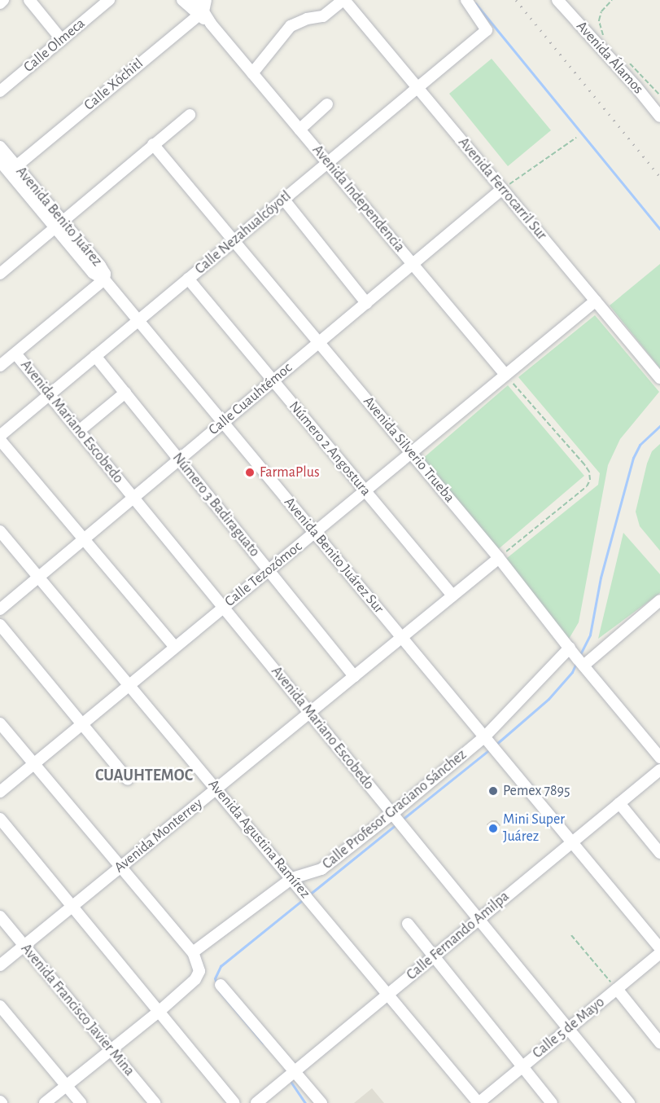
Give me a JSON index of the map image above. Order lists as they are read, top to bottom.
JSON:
{
  "streets": {
    "street": [
      "Calle Olmeca",
      "Avenida Álamos",
      "Calle Xóchitl",
      "Avenida Ferrocarril Sur",
      "Avenida Independencia",
      "Avenida Benito Juárez",
      "Calle Nezahualcóyotl",
      "Calle Cuauhtémoc",
      "Avenida Mariano Escobedo",
      "Número 2 Angostura",
      "Avenida Silverio Trueba",
      "Número 3 Badiraguato",
      "Avenida Benito Juárez Sur",
      "Calle Tezozómoc",
      "Calle Profesor Graciano Sánchez",
      "Avenida Monterrey",
      "Avenida Agustina Ramírez",
      "Calle Fernando Amilpa",
      "Avenida Francisco Javier Mina",
      "Calle 5 de Mayo"
    ]
  },
  "crossings": [
    ["Calle Xóchitl", "Avenida Independencia"],
    ["Calle Xóchitl", "Avenida Benito Juárez"],
    ["Avenida Ferrocarril Sur", "Calle Nezahualcóyotl"],
    ["Avenida Ferrocarril Sur", "Calle Cuauhtémoc"],
    ["Avenida Ferrocarril Sur", "Calle Tezozómoc"],
    ["Avenida Independencia", "Calle Nezahualcóyotl"],
    ["Avenida Independencia", "Calle Cuauhtémoc"],
    ["Avenida Independencia", "Calle Tezozómoc"],
    ["Avenida Benito Juárez", "Avenida Benito Juárez Sur"],
    ["Calle Nezahualcóyotl", "Avenida Mariano Escobedo"],
    ["Calle Nezahualcóyotl", "Número 2 Angostura"],
    ["Calle Nezahualcóyotl", "Avenida Silverio Trueba"],
    ["Calle Nezahualcóyotl", "Número 3 Badiraguato"],
    ["Calle Nezahualcóyotl", "Avenida Benito Juárez Sur"],
    ["Calle Cuauhtémoc", "Avenida Mariano Escobedo"],
    ["Calle Cuauhtémoc", "Número 2 Angostura"],
    ["Calle Cuauhtémoc", "Avenida Silverio Trueba"],
    ["Calle Cuauhtémoc", "Número 3 Badiraguato"],
    ["Calle Cuauhtémoc", "Avenida Benito Juárez Sur"],
    ["Calle Cuauhtémoc", "Avenida Agustina Ramírez"],
    ["Avenida Mariano Escobedo", "Calle Tezozómoc"],
    ["Avenida Mariano Escobedo", "Calle Profesor Graciano Sánchez"],
    ["Avenida Mariano Escobedo", "Avenida Monterrey"],
    ["Avenida Mariano Escobedo", "Calle Fernando Amilpa"],
    ["Avenida Mariano Escobedo", "Calle 5 de Mayo"],
    ["Número 2 Angostura", "Calle Tezozómoc"],
    ["Número 2 Angostura", "Avenida Monterrey"],
    ["Avenida Silverio Trueba", "Calle Tezozómoc"],
    ["Avenida Silverio Trueba", "Calle Profesor Graciano Sánchez"],
    ["Avenida Silverio Trueba", "Avenida Monterrey"],
    ["Número 3 Badiraguato", "Calle Tezozómoc"],
    ["Número 3 Badiraguato", "Avenida Monterrey"],
    ["Avenida Benito Juárez Sur", "Calle Tezozómoc"],
    ["Avenida Benito Juárez Sur", "Calle Profesor Graciano Sánchez"],
    ["Avenida Benito Juárez Sur", "Avenida Monterrey"],
    ["Calle Tezozómoc", "Avenida Agustina Ramírez"],
    ["Calle Profesor Graciano Sánchez", "Avenida Agustina Ramírez"],
    ["Avenida Monterrey", "Avenida Agustina Ramírez"],
    ["Avenida Monterrey", "Avenida Francisco Javier Mina"],
    ["Avenida Agustina Ramírez", "Calle Fernando Amilpa"],
    ["Avenida Agustina Ramírez", "Calle 5 de Mayo"]
  ],
  "districts": ["CUAUHTEMOC"],
  "places": ["FarmaPlus", "Pemex 7895", "Mini Super Juárez"]
}
